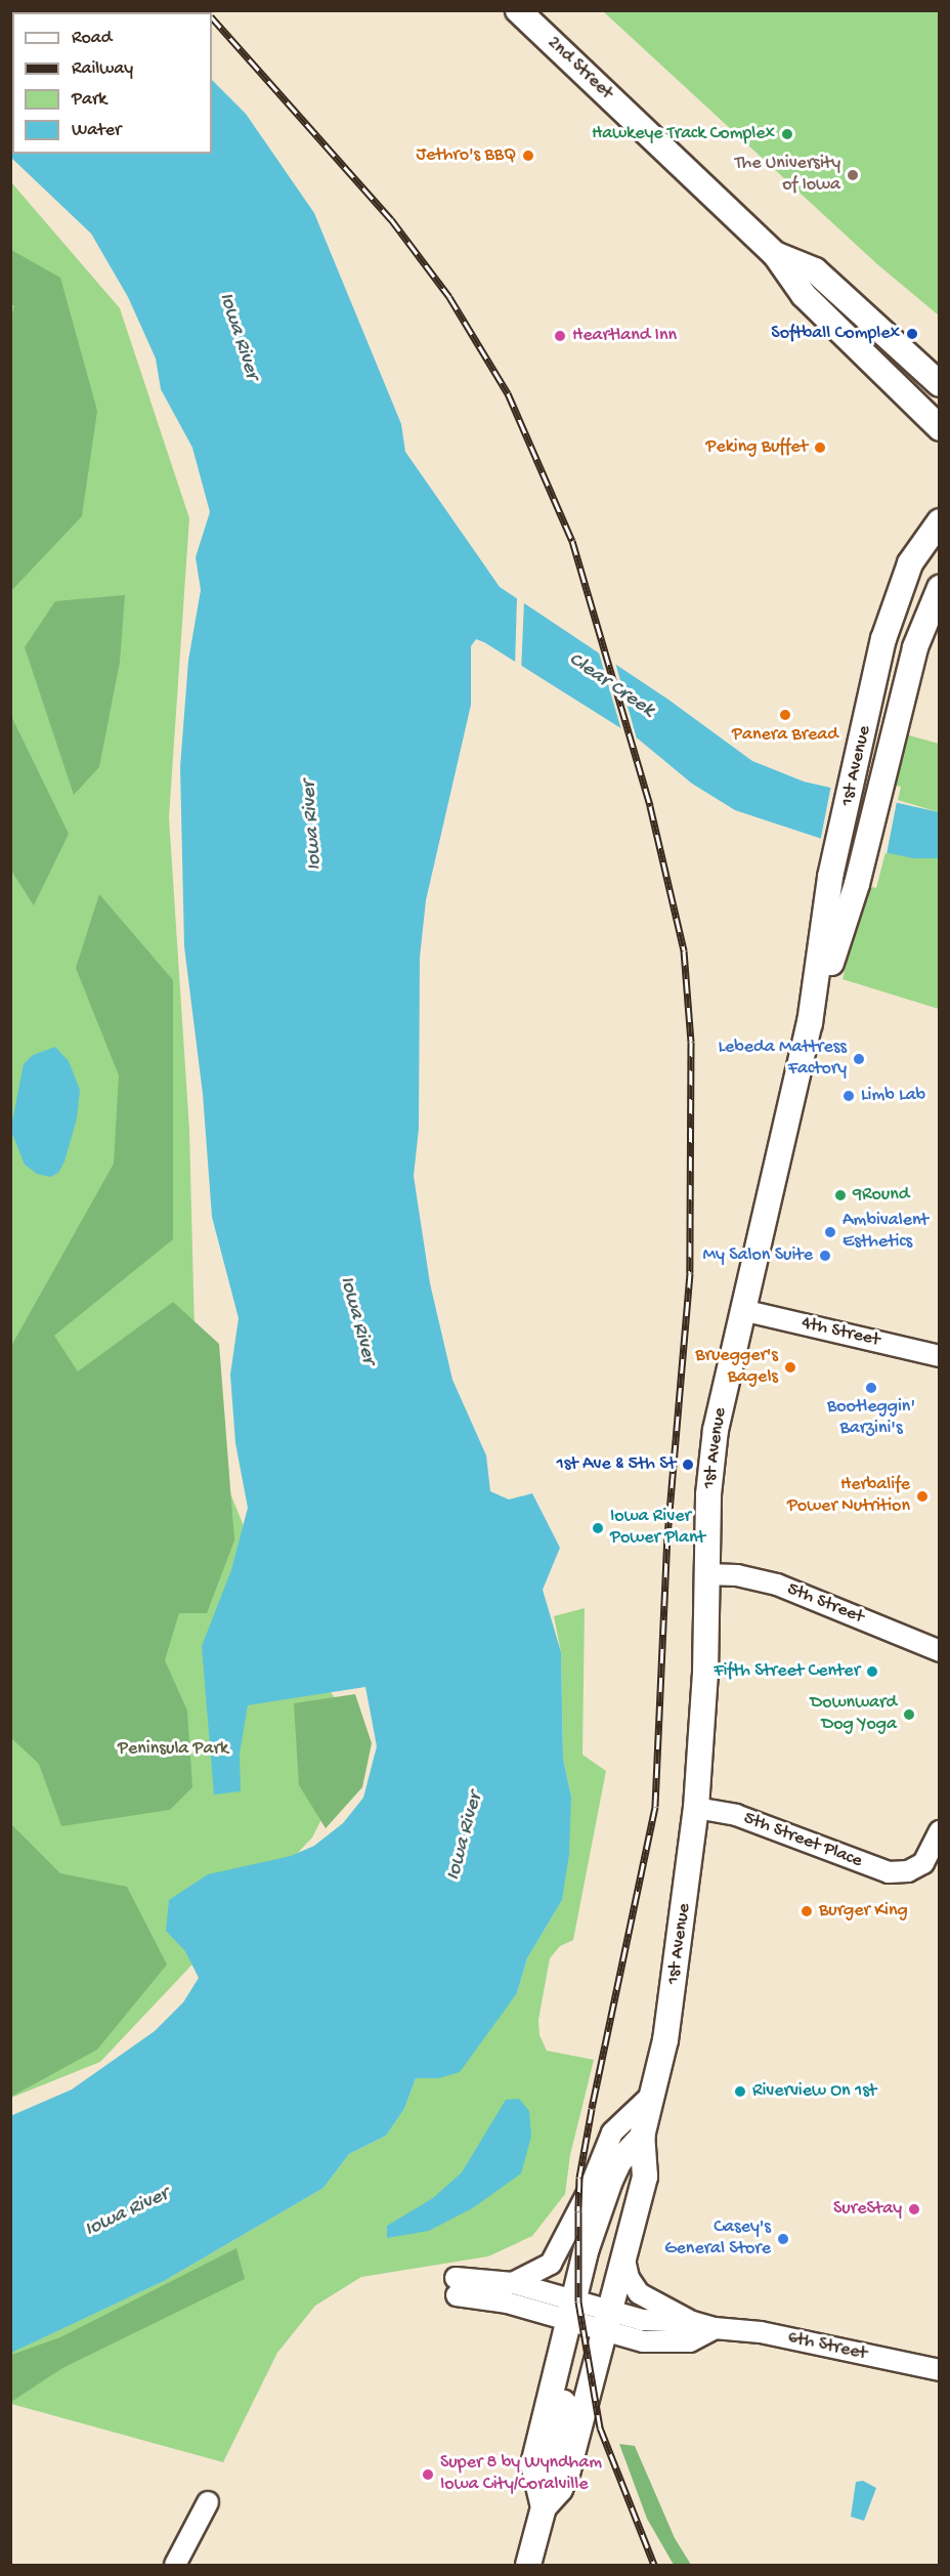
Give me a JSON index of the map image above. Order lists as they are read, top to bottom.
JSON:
{
  "streets": {
    "main road": ["2nd Street", "1st Avenue"],
    "street": [
      "4th Street",
      "5th Street",
      "5th Street Place",
      "6th Street"
    ]
  },
  "crossings": [
    ["1st Avenue", "4th Street"],
    ["1st Avenue", "5th Street"],
    ["1st Avenue", "5th Street Place"],
    ["1st Avenue", "6th Street"]
  ],
  "water": ["Iowa River", "Clear Creek"],
  "parks": ["Peninsula Park"],
  "places": [
    "Hawkeye Track Complex",
    "Jethro's BBQ",
    "The University of Iowa",
    "Softball Complex",
    "Heartland Inn",
    "Peking Buffet",
    "Panera Bread",
    "Lebeda Mattress Factory",
    "Limb Lab",
    "9Round",
    "Ambivalent Esthetics",
    "My Salon Suite",
    "Bruegger's Bagels",
    "Bootleggin' Barzini's",
    "1st Ave & 5th St",
    "Herbalife Power Nutrition",
    "Iowa River Power Plant",
    "Fifth Street Center",
    "Downward Dog Yoga",
    "Burger King",
    "Riverview On 1st",
    "SureStay",
    "Casey's General Store",
    "Super 8 by Wyndham Iowa City/Coralville"
  ],
  "legend": [
    "Road",
    "Railway",
    "Park",
    "Water"
  ]
}
